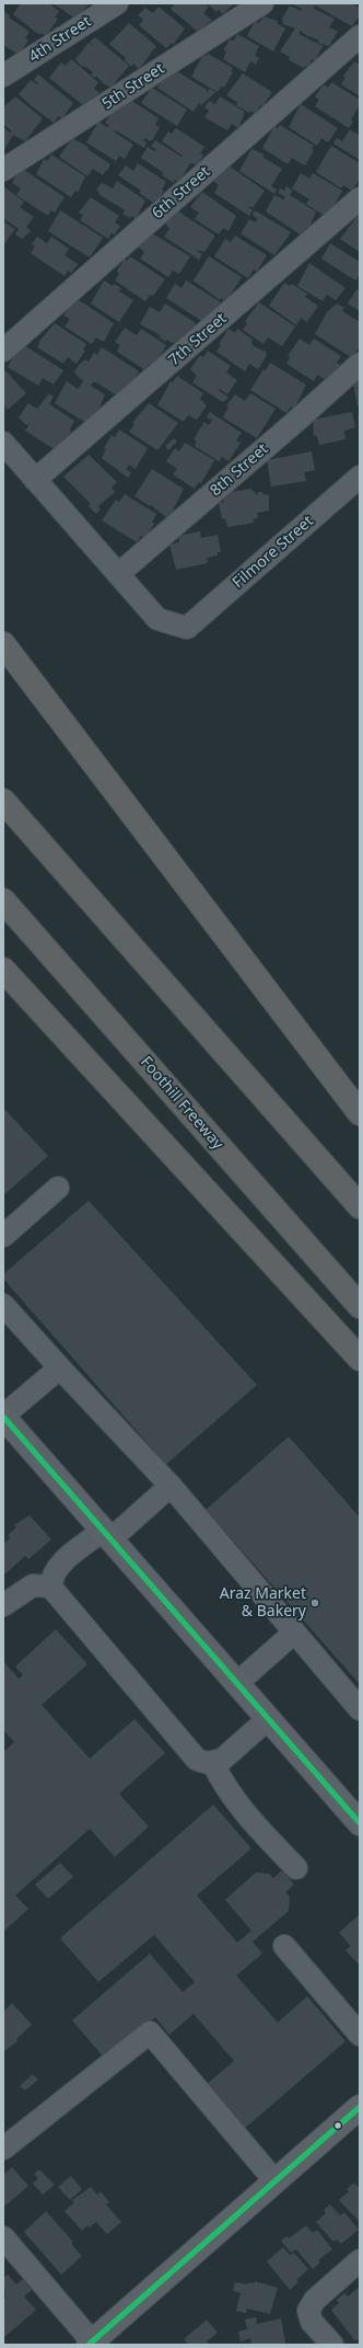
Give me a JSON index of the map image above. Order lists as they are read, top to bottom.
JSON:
{
  "streets": {
    "highway": ["Foothill Freeway"],
    "street": [
      "4th Street",
      "5th Street",
      "6th Street",
      "7th Street",
      "8th Street",
      "Filmore Street"
    ]
  },
  "crossings": [
    ["8th Street", "Filmore Street"]
  ],
  "places": ["Araz Market & Bakery"]
}
